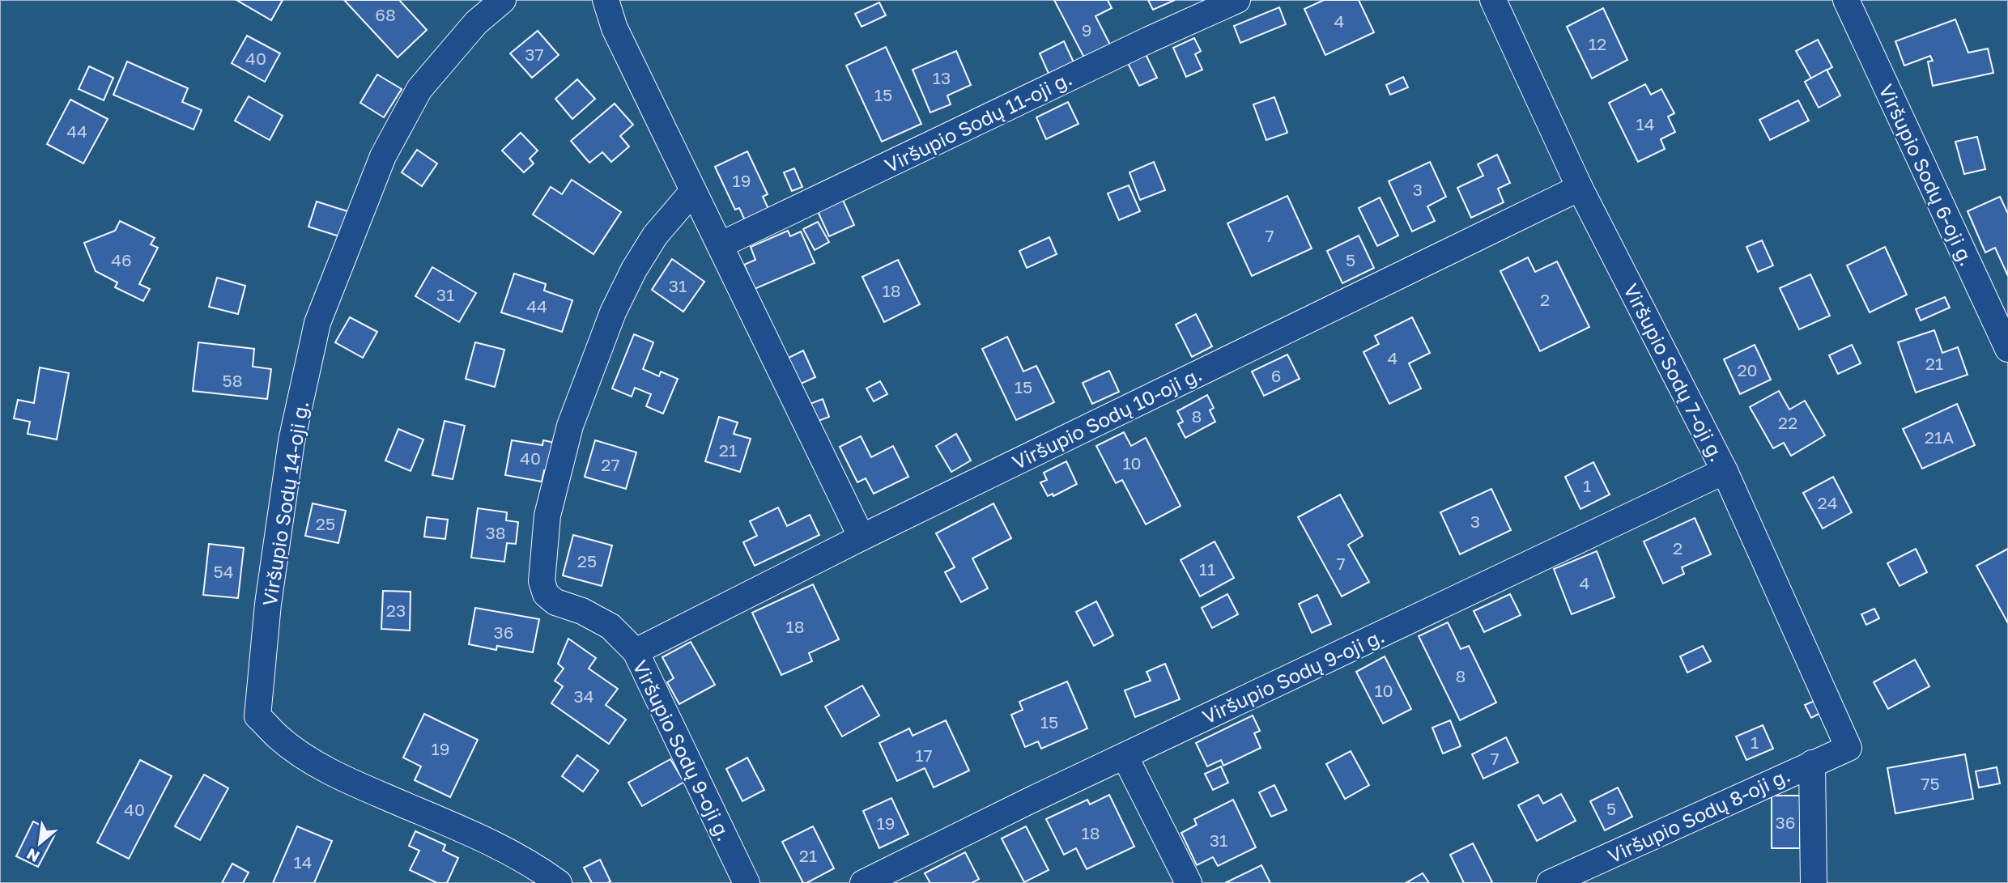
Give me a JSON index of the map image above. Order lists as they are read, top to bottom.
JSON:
{
  "streets": {
    "street": [
      "Viršupio Sodų 11-oji g.",
      "Viršupio Sodų 6-oji g.",
      "Viršupio Sodų 7-oji g.",
      "Viršupio Sodų 10-oji g.",
      "Viršupio Sodų 14-oji g.",
      "Viršupio Sodų 9-oji g.",
      "Viršupio Sodų 8-oji g."
    ]
  },
  "crossings": [
    ["Viršupio Sodų 7-oji g.", "Viršupio Sodų 10-oji g."],
    ["Viršupio Sodų 7-oji g.", "Viršupio Sodų 9-oji g."],
    ["Viršupio Sodų 7-oji g.", "Viršupio Sodų 8-oji g."],
    ["Viršupio Sodų 10-oji g.", "Viršupio Sodų 9-oji g."]
  ],
  "house_numbers": [
    "68",
    "4",
    "9",
    "12",
    "37",
    "40",
    "13",
    "15",
    "14",
    "44",
    "19",
    "3",
    "7",
    "46",
    "5",
    "31",
    "18",
    "31",
    "2",
    "44",
    "4",
    "21",
    "20",
    "6",
    "58",
    "15",
    "8",
    "22",
    "21A",
    "21",
    "40",
    "10",
    "27",
    "1",
    "24",
    "3",
    "25",
    "38",
    "2",
    "25",
    "7",
    "11",
    "54",
    "4",
    "23",
    "18",
    "36",
    "8",
    "10",
    "34",
    "15",
    "1",
    "19",
    "17",
    "7",
    "75",
    "5",
    "40",
    "36",
    "19",
    "18",
    "31",
    "21",
    "14"
  ],
  "north": "bottom left"
}
